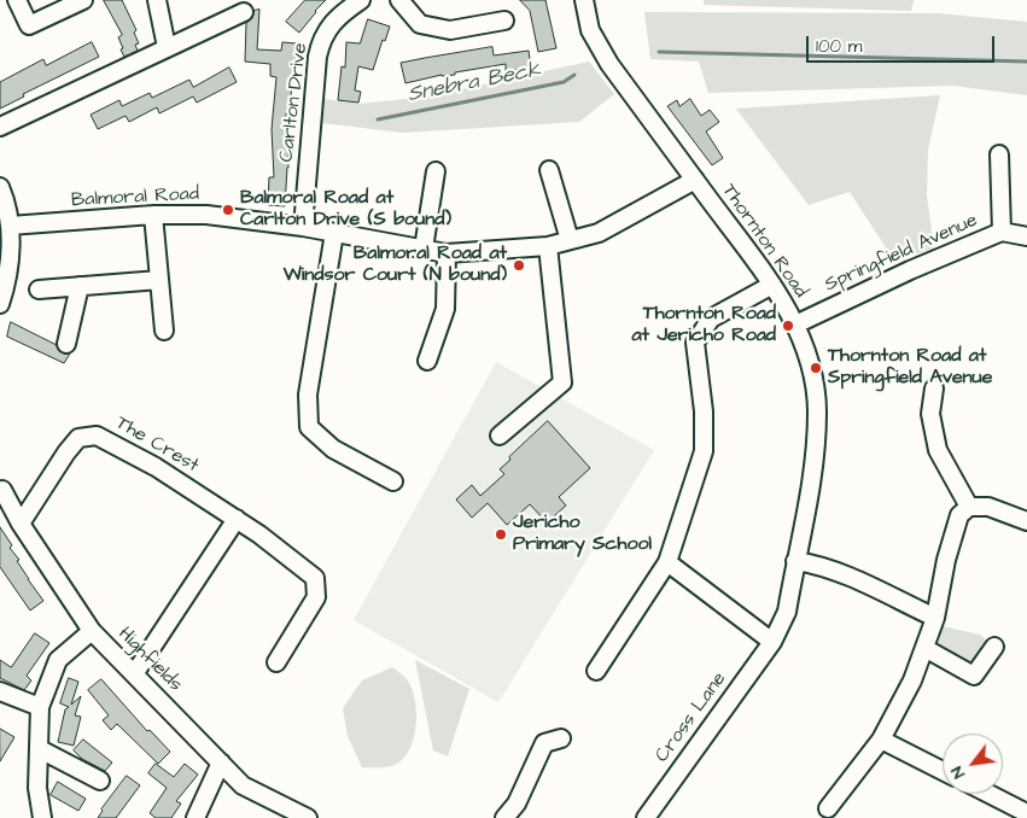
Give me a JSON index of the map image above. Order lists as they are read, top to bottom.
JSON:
{
  "streets": {
    "street": [
      "Carlton Drive",
      "Balmoral Road",
      "Thornton Road",
      "Springfield Avenue",
      "The Crest",
      "Highfields",
      "Cross Lane"
    ]
  },
  "crossings": [
    ["Carlton Drive", "Balmoral Road"],
    ["Balmoral Road", "Thornton Road"],
    ["Thornton Road", "Springfield Avenue"],
    ["Thornton Road", "Cross Lane"],
    ["The Crest", "Highfields"]
  ],
  "water": ["Snebra Beck"],
  "places": [
    "Balmoral Road at Carlton Drive (S bound)",
    "Balmoral Road at Windsor Court (N bound)",
    "Thornton Road at Jericho Road",
    "Thornton Road at Springfield Avenue",
    "Jericho Primary School"
  ],
  "scale_bar": "100 m",
  "north": "bottom left"
}
